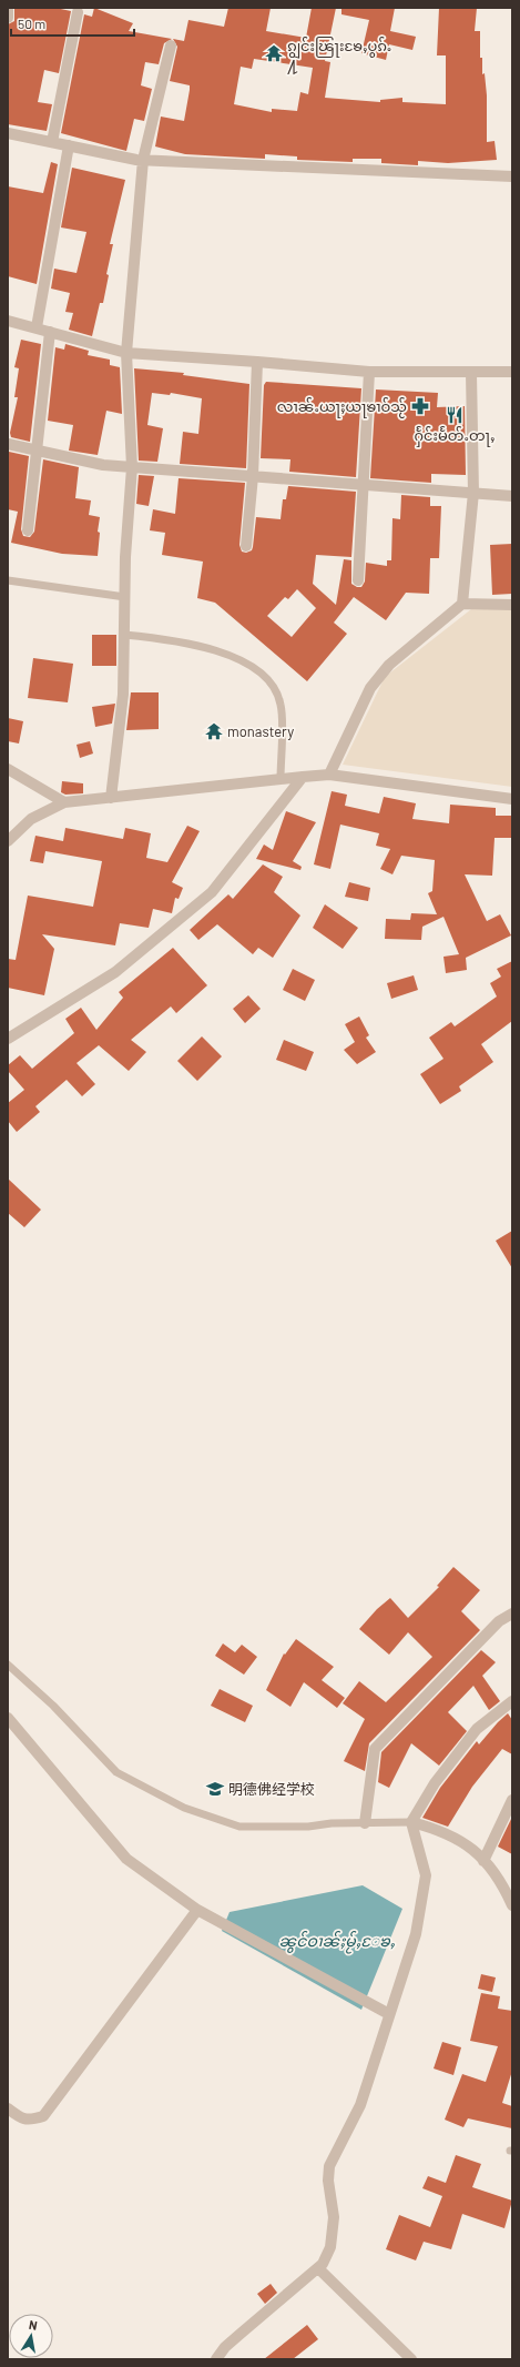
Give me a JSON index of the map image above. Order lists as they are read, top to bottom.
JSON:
{
  "water": ["ၼွင်ဝၢၼ်ႈမႂ်ႇႄၶႇ"],
  "places": {
    "temple": ["ၵျွင်းၽြႃးၶႄႇပွၵ်ႉ ႔", "monastery"],
    "pharmacy": ["လၢၼ်ႉယႃႈယႃၶၢဝ်သႂ်"],
    "restaurant": ["ႁႅင်းမႅတ်ႉတႃႇ"],
    "school or university": ["明德佛经学校"]
  },
  "scale_bar": "50 m",
  "north": "top"
}
